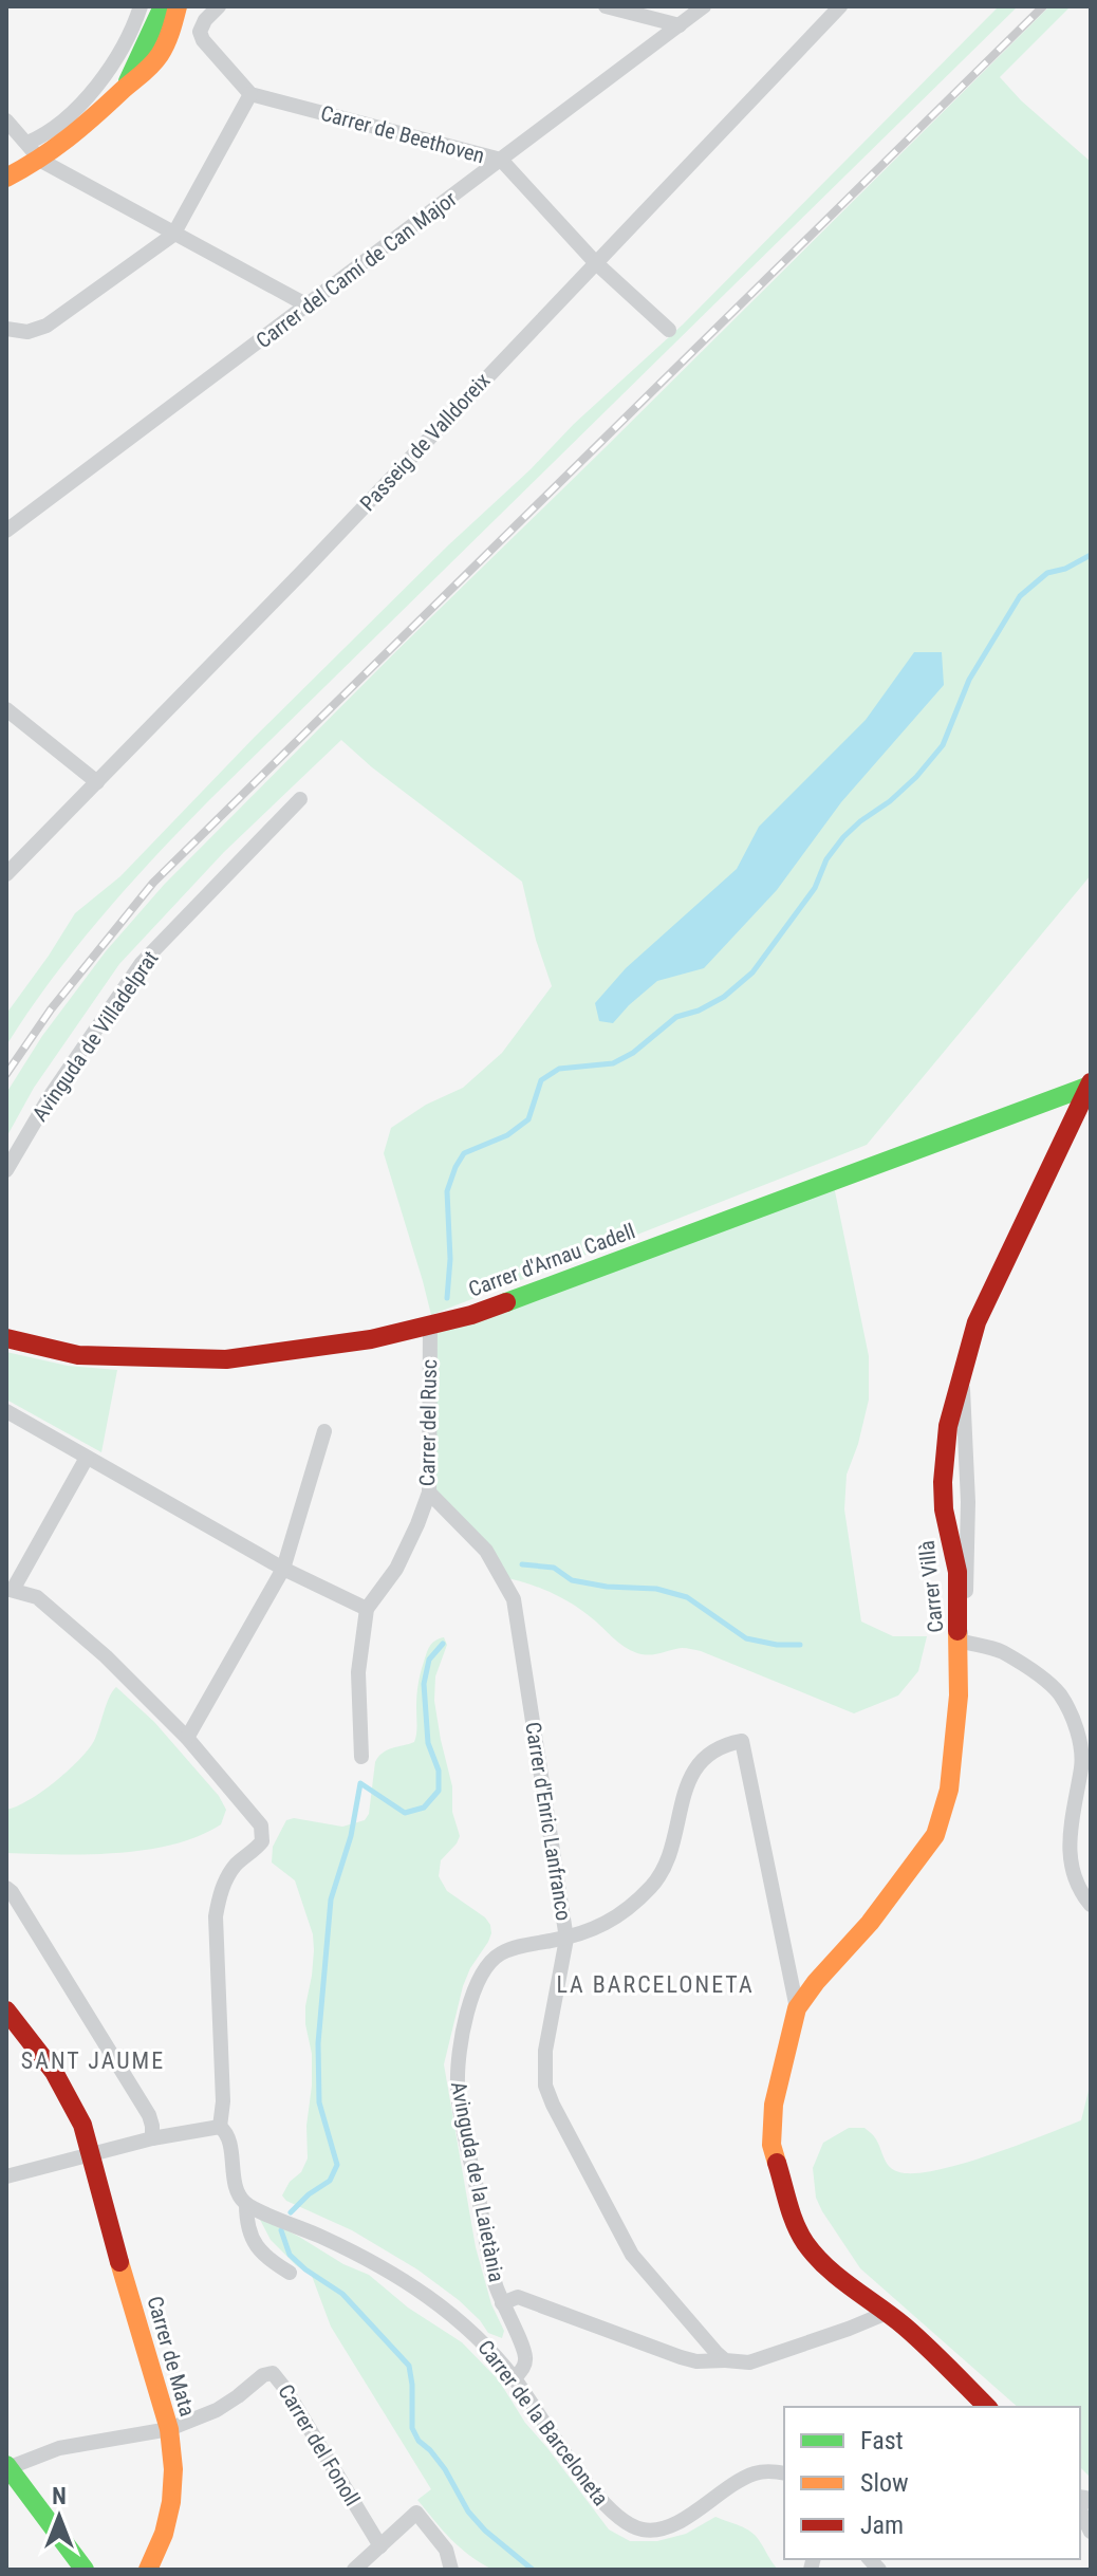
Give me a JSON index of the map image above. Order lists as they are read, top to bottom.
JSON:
{
  "streets": {
    "street": [
      "Carrer de Beethoven",
      "Carrer del Camí de Can Major",
      "Passeig de Valldoreix",
      "Avinguda de Villadelprat",
      "Carrer d'Arnau Cadell",
      "Carrer del Rusc",
      "Carrer Villà",
      "Carrer d'Enric Lanfranco",
      "Avinguda de la Laietània",
      "Carrer de Mata",
      "Carrer de la Barceloneta",
      "Carrer del Fonoll"
    ]
  },
  "crossings": [
    ["Carrer de Beethoven", "Carrer del Camí de Can Major"],
    ["Carrer de Beethoven", "Passeig de Valldoreix"],
    ["Carrer d'Arnau Cadell", "Carrer del Rusc"],
    ["Carrer d'Arnau Cadell", "Carrer Villà"],
    ["Carrer del Rusc", "Carrer d'Enric Lanfranco"],
    ["Carrer d'Enric Lanfranco", "Avinguda de la Laietània"],
    ["Avinguda de la Laietània", "Carrer de la Barceloneta"],
    ["Carrer de Mata", "Carrer del Fonoll"]
  ],
  "districts": ["LA BARCELONETA", "SANT JAUME"],
  "legend": ["Fast", "Slow", "Jam"],
  "north": "top"
}
